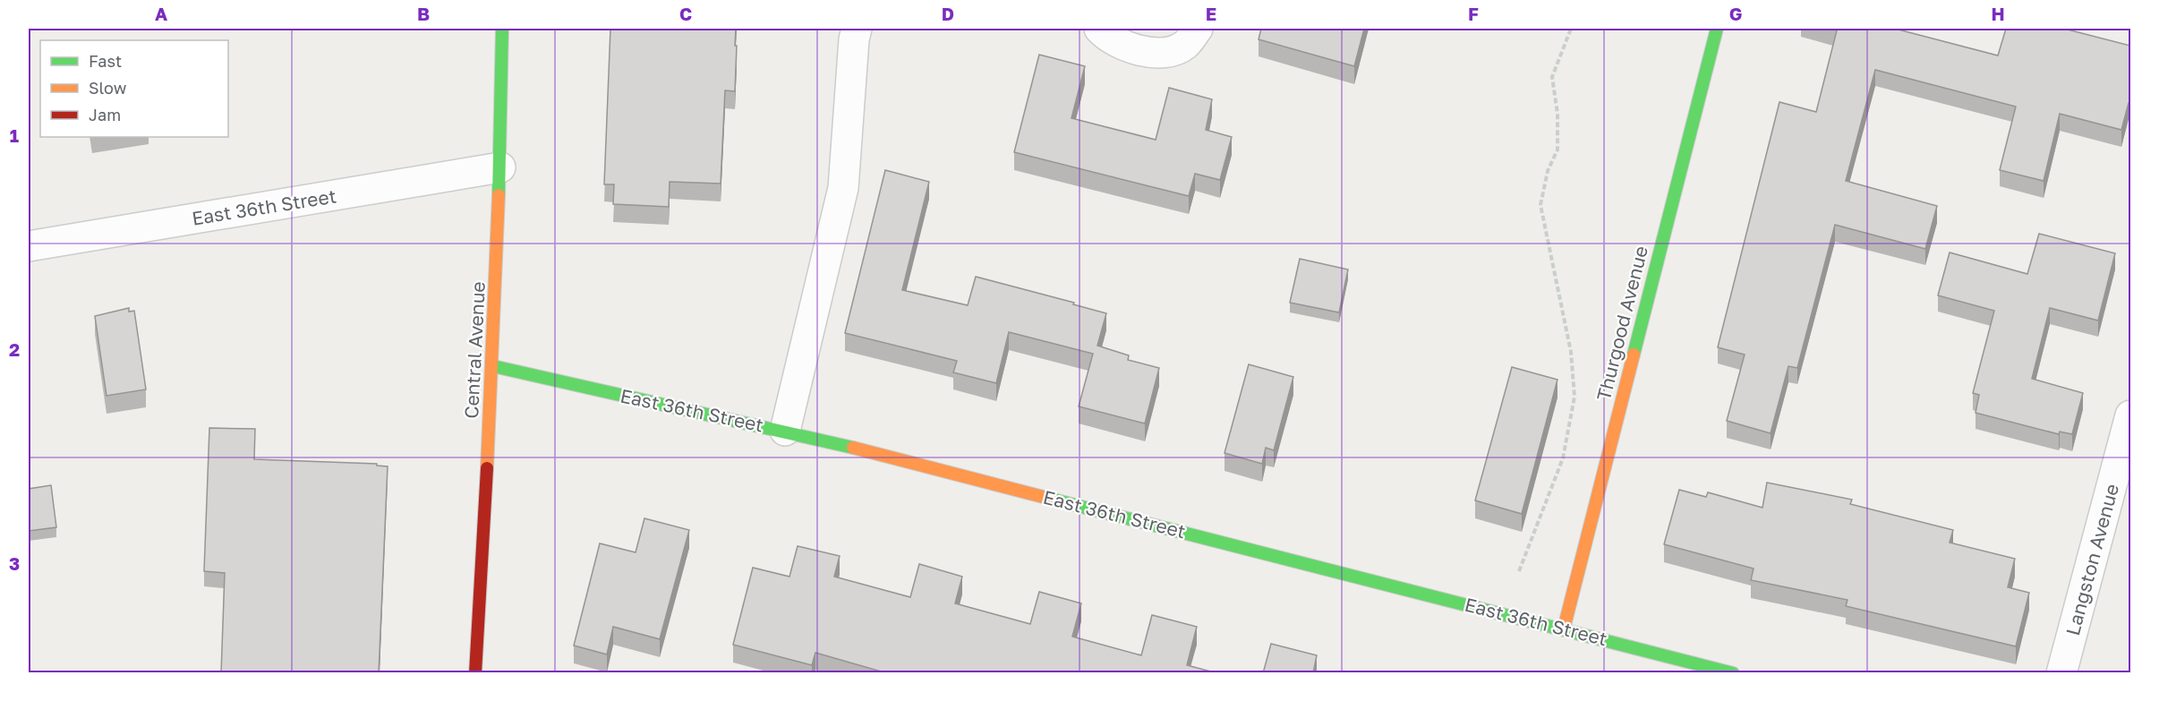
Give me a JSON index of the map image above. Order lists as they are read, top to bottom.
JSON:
{
  "streets": {
    "street": [
      "East 36th Street",
      "Thurgood Avenue",
      "Central Avenue",
      "Langston Avenue"
    ]
  },
  "crossings": [
    ["East 36th Street", "Thurgood Avenue"],
    ["East 36th Street", "Central Avenue"]
  ],
  "legend": ["Fast", "Slow", "Jam"],
  "grid": {
    "columns": [
      "A",
      "B",
      "C",
      "D",
      "E",
      "F",
      "G",
      "H"
    ],
    "rows": ["1", "2", "3"]
  }
}
